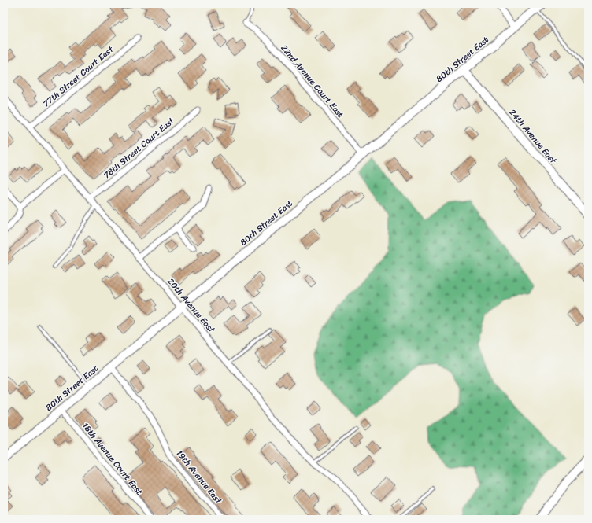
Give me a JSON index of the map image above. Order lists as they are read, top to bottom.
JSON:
{
  "streets": {
    "street": [
      "80th Street East",
      "77th Street Court East",
      "22nd Avenue Court East",
      "24th Avenue East",
      "78th Street Court East",
      "20th Avenue East",
      "18th Avenue Court East",
      "19th Avenue East"
    ]
  },
  "crossings": [
    ["80th Street East", "22nd Avenue Court East"],
    ["80th Street East", "24th Avenue East"],
    ["80th Street East", "20th Avenue East"],
    ["80th Street East", "18th Avenue Court East"],
    ["80th Street East", "19th Avenue East"],
    ["77th Street Court East", "20th Avenue East"],
    ["78th Street Court East", "20th Avenue East"]
  ]
}
